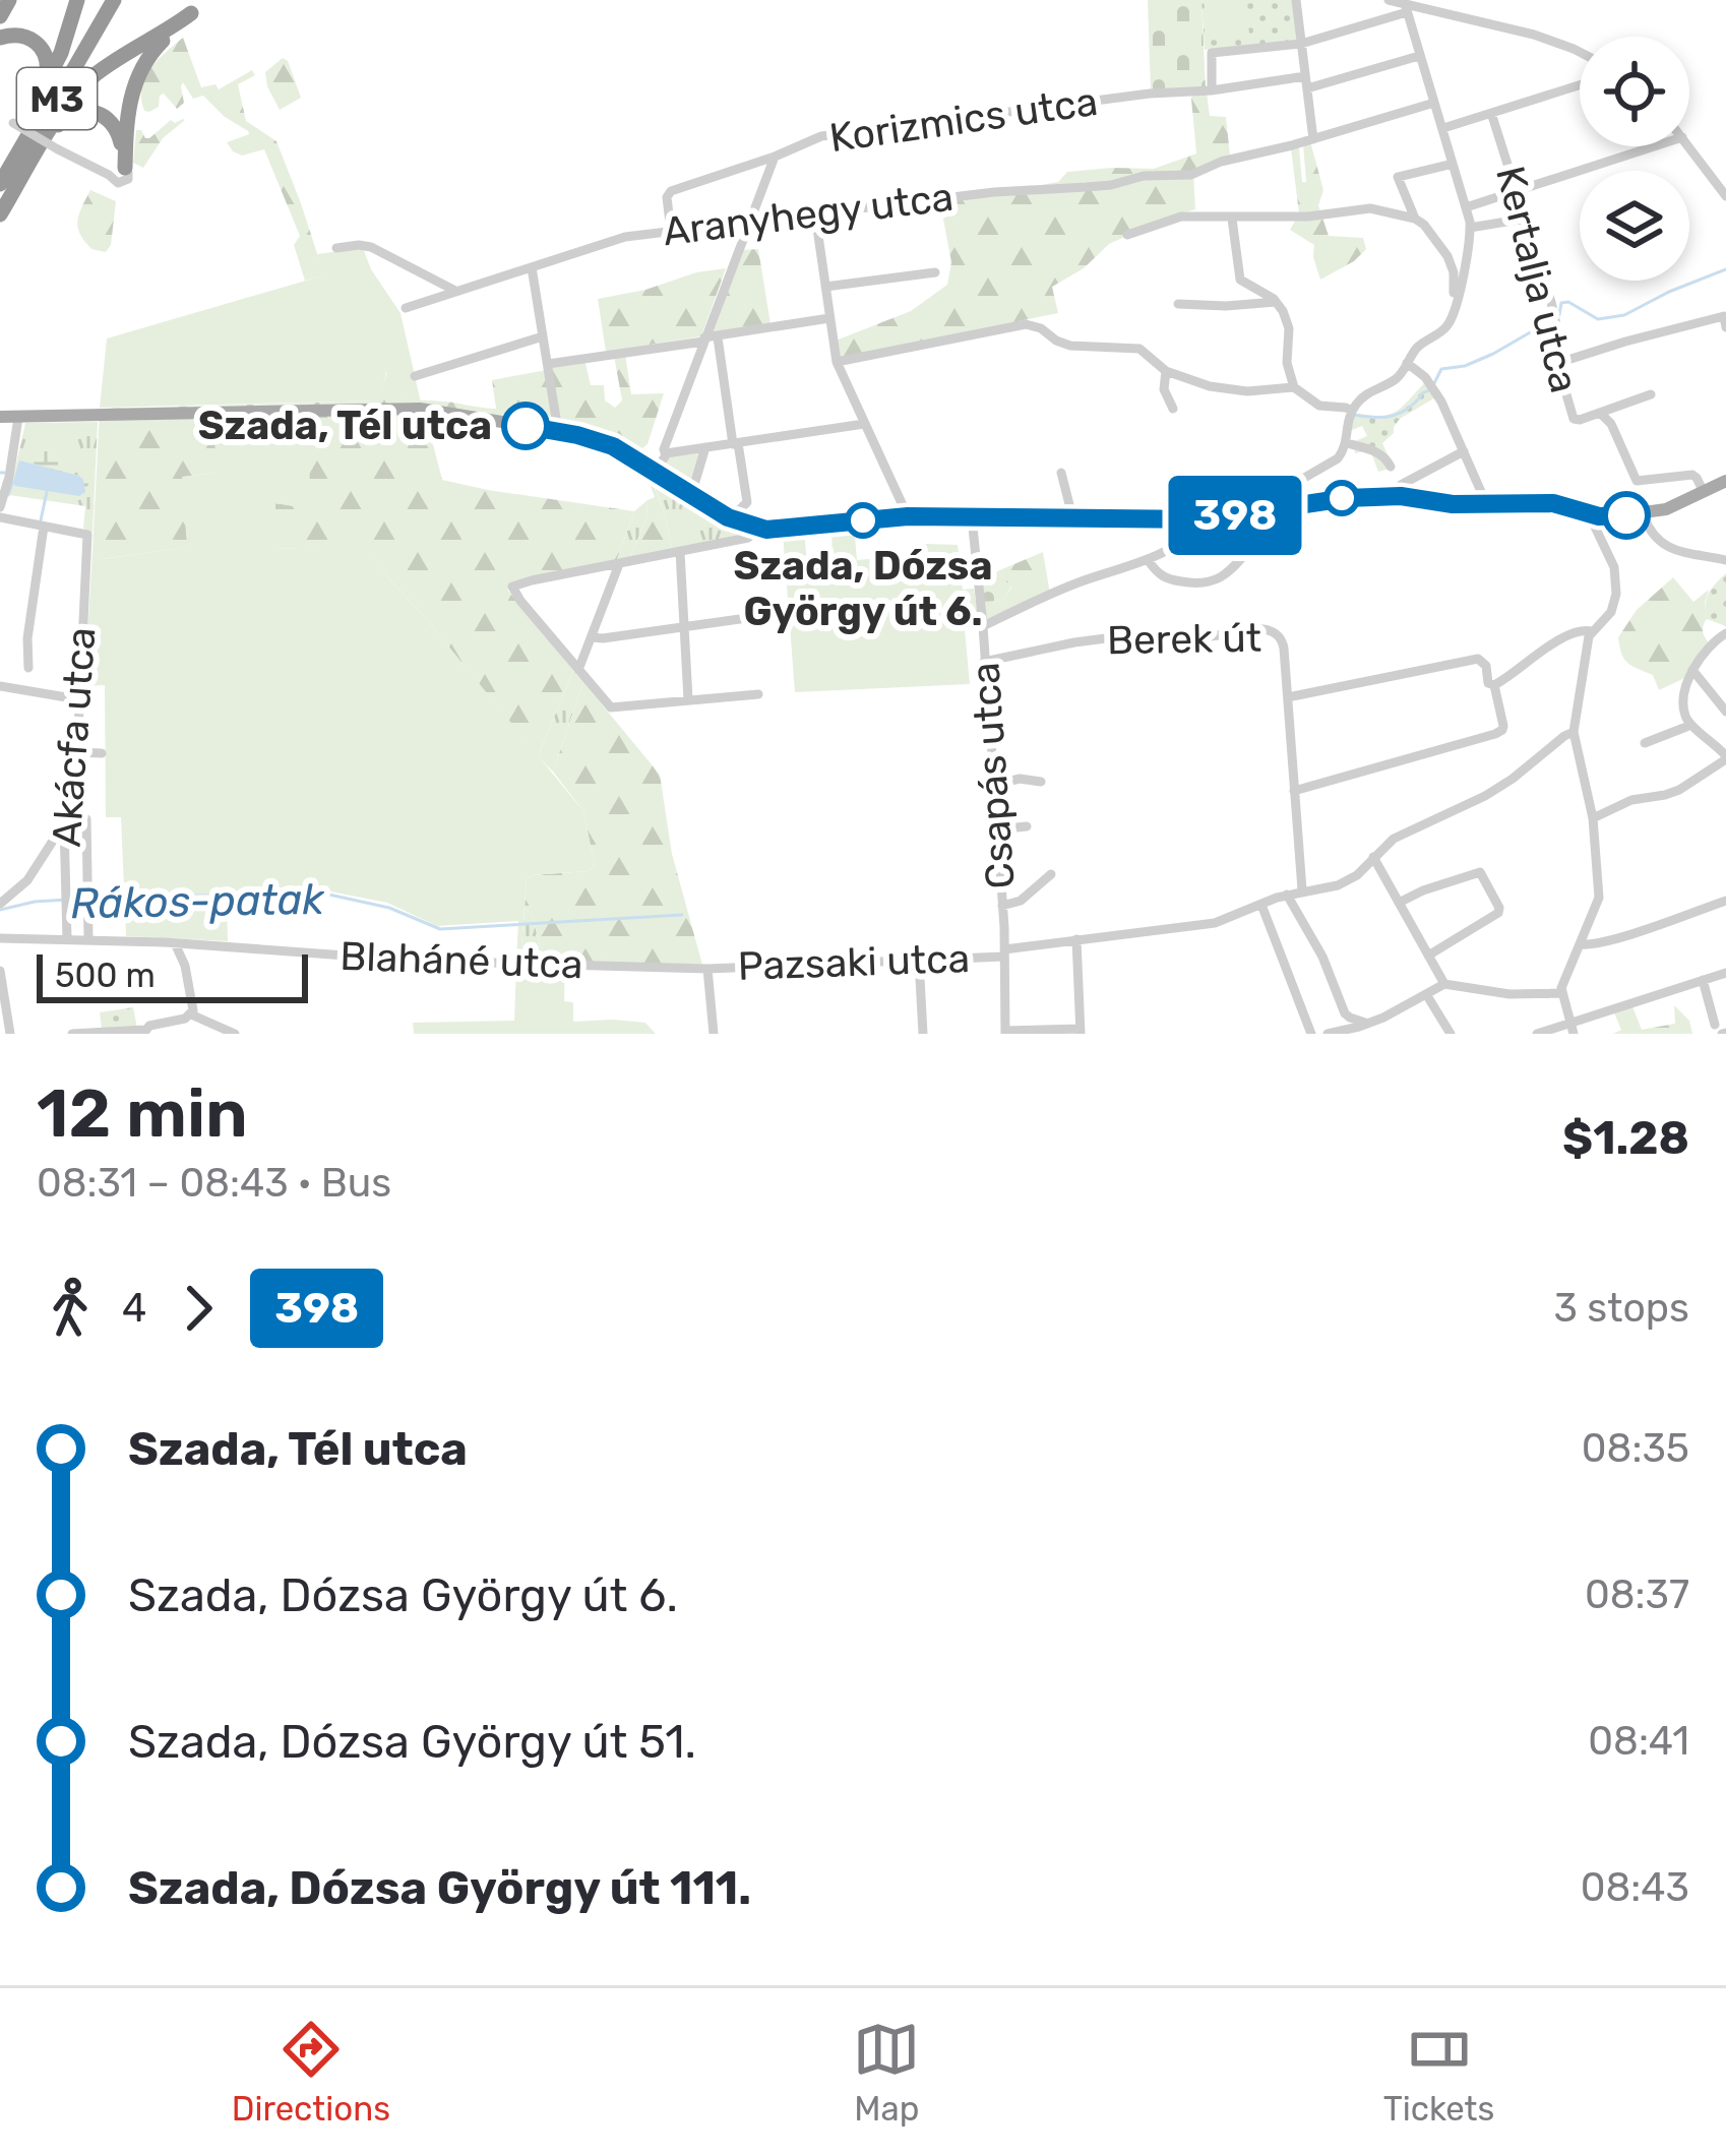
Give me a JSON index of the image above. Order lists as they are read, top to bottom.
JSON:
{
  "streets": {
    "highway": ["M3"],
    "street": [
      "Korizmics utca",
      "Aranyhegy utca",
      "Kertalja utca",
      "Berek út",
      "Akácfa utca",
      "Csapás utca",
      "Blaháné utca",
      "Pazsaki utca"
    ]
  },
  "crossings": [
    ["Korizmics utca", "Aranyhegy utca"],
    ["Berek út", "Csapás utca"],
    ["Berek út", "Pazsaki utca"],
    ["Akácfa utca", "Blaháné utca"],
    ["Csapás utca", "Pazsaki utca"],
    ["Blaháné utca", "Pazsaki utca"]
  ],
  "water": ["Rákos-patak"],
  "places": ["Szada, Tél utca", "Szada, Dózsa György út 6."],
  "lines": ["bus line 398"],
  "scale_bar": "500 m",
  "page": {
    "on_map": "398",
    "scale": "500 m",
    "heading": ["12 min", "08:31 – 08:43 · Bus", "$1.28"],
    "legs": ["4", "398", "3 stops"],
    "list": [
      {
        "name": "Szada, Tél utca",
        "value": "08:35"
      },
      {
        "name": "Szada, Dózsa György út 6.",
        "value": "08:37"
      },
      {
        "name": "Szada, Dózsa György út 51.",
        "value": "08:41"
      },
      {
        "name": "Szada, Dózsa György út 111.",
        "value": "08:43"
      }
    ],
    "tabs": ["Directions", "Map", "Tickets"]
  }
}
